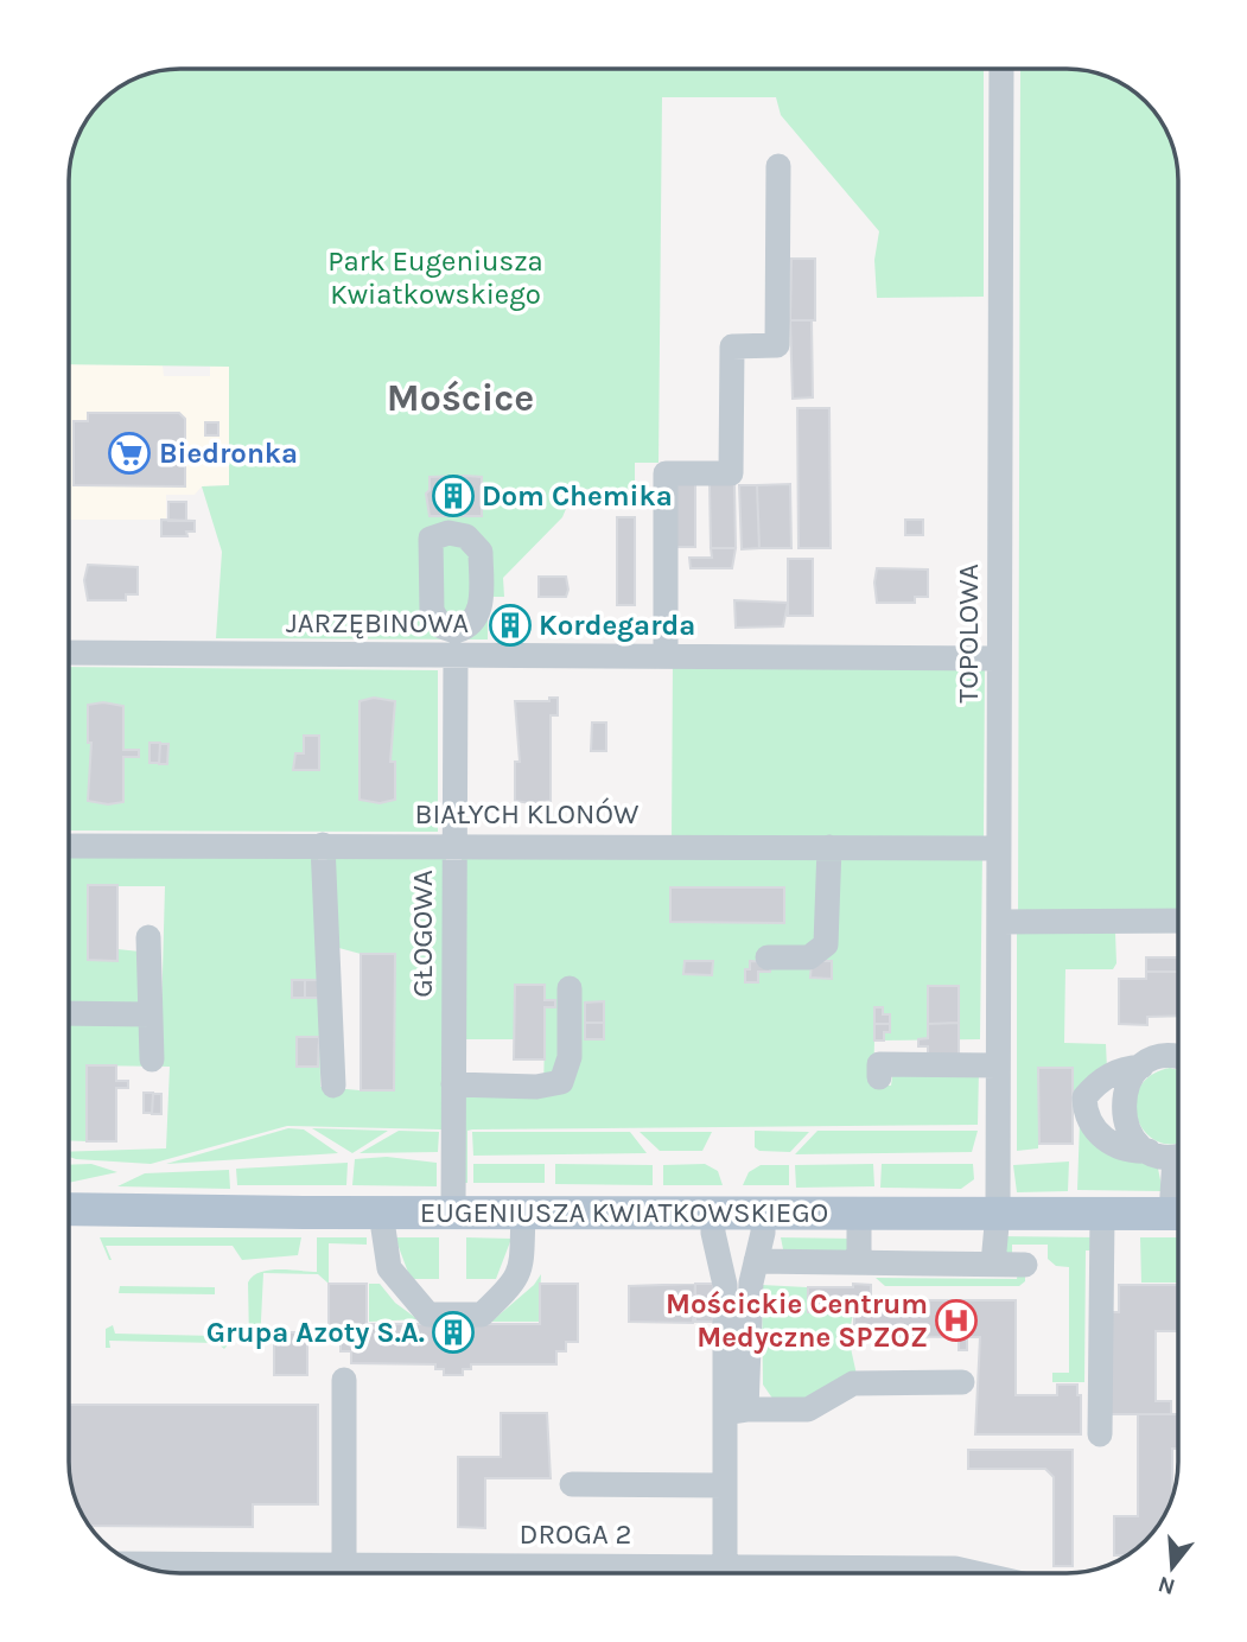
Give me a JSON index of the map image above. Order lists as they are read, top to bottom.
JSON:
{
  "streets": {
    "main road": ["EUGENIUSZA KWIATKOWSKIEGO"],
    "street": [
      "JARZĘBINOWA",
      "TOPOLOWA",
      "BIAŁYCH KLONÓW",
      "GŁOGOWA",
      "DROGA 2"
    ]
  },
  "crossings": [
    ["JARZĘBINOWA", "TOPOLOWA"],
    ["JARZĘBINOWA", "GŁOGOWA"],
    ["TOPOLOWA", "BIAŁYCH KLONÓW"],
    ["TOPOLOWA", "EUGENIUSZA KWIATKOWSKIEGO"],
    ["BIAŁYCH KLONÓW", "GŁOGOWA"],
    ["GŁOGOWA", "EUGENIUSZA KWIATKOWSKIEGO"]
  ],
  "districts": ["Mościce"],
  "parks": ["Park Eugeniusza Kwiatkowskiego"],
  "places": {
    "supermarket": ["Biedronka"],
    "building": ["Dom Chemika", "Kordegarda", "Grupa Azoty S.A."],
    "hospital": ["Mościckie Centrum Medyczne SPZOZ"]
  },
  "north": "bottom"
}
